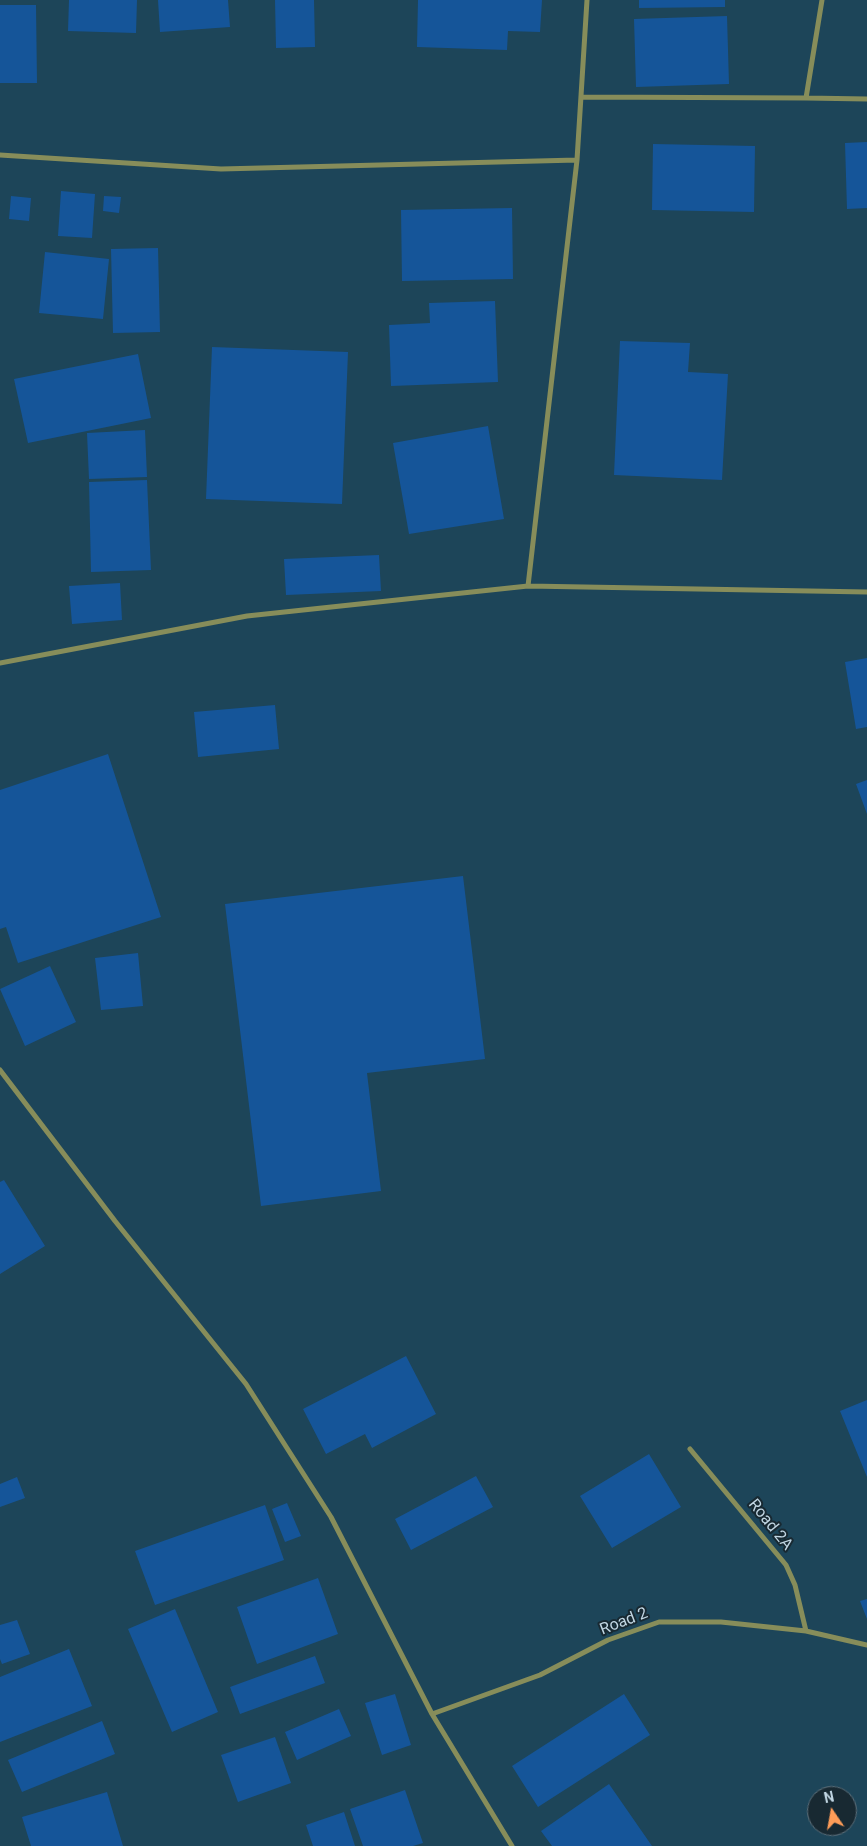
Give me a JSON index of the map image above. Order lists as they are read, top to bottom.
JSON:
{
  "streets": {
    "street": ["Road 2A", "Road 2"]
  },
  "crossings": [
    ["Road 2A", "Road 2"]
  ],
  "north": "top"
}
